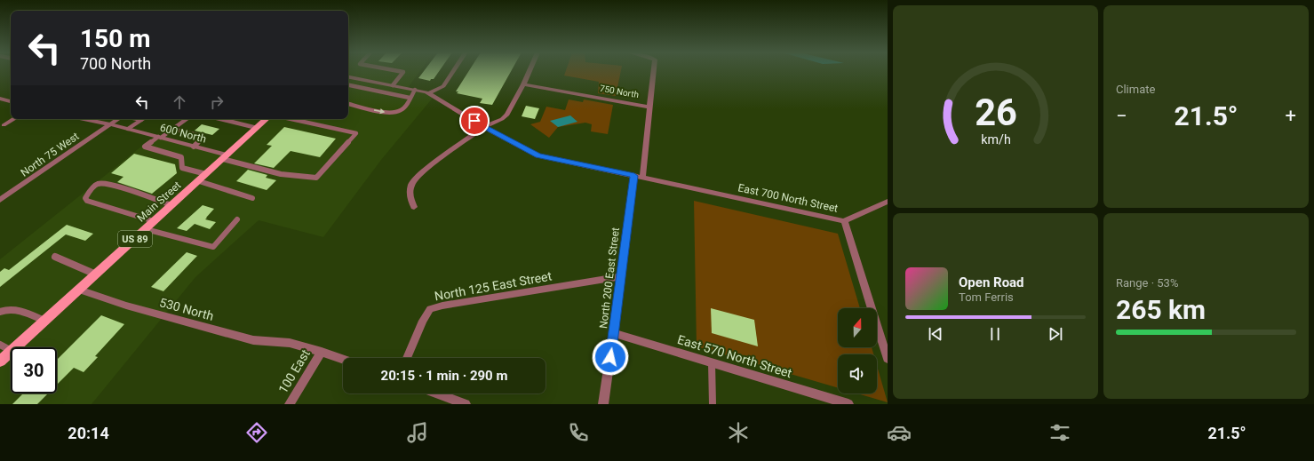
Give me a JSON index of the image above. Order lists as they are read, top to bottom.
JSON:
{
  "streets": {
    "main road": ["Main Street", "US 89"],
    "street": [
      "750 North",
      "600 North",
      "North 75 West",
      "East 700 North Street",
      "North 200 East Street",
      "North 125 East Street",
      "530 North",
      "East 570 North Street",
      "100 East"
    ]
  },
  "crossings": [
    ["750 North", "North 200 East Street"],
    ["600 North", "North 75 West"],
    ["600 North", "Main Street"],
    ["East 700 North Street", "North 200 East Street"],
    ["Main Street", "530 North"],
    ["North 200 East Street", "North 125 East Street"],
    ["North 200 East Street", "East 570 North Street"],
    ["530 North", "100 East"]
  ],
  "north": "top",
  "page": {
    "tile": [
      "Climate",
      ["Range · 53%", "265 km"]
    ],
    "turn": ["150 m", "700 North"],
    "heat": ["−", "21.5°", "+"],
    "song": ["Open Road", "Tom Ferris"],
    "limit": "30",
    "trip": "20:15 · 1 min · 290 m",
    "tabs": ["20:14", "21.5°"],
    "gauge": ["26", "km/h"]
  }
}
